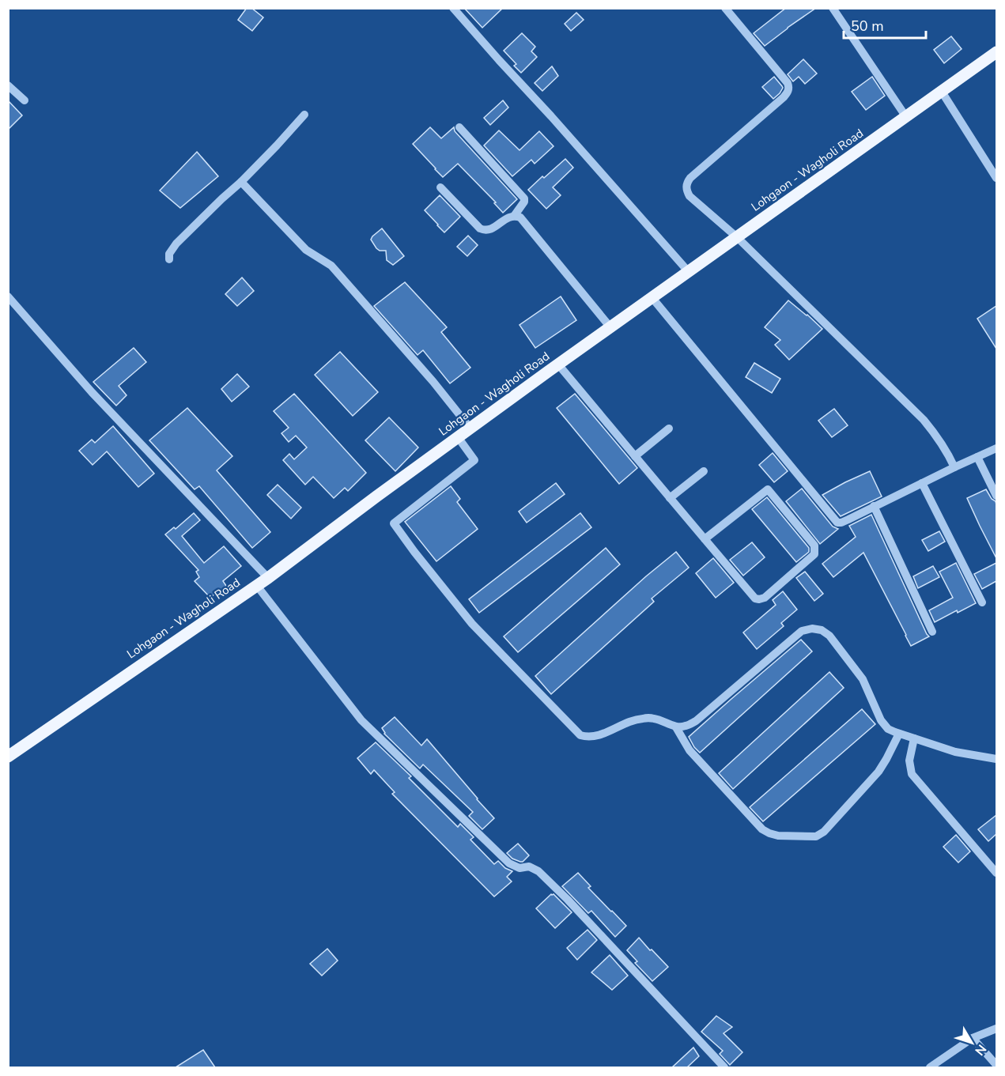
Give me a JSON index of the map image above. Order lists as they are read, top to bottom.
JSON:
{
  "streets": {
    "main road": ["Lohgaon - Wagholi Road"]
  },
  "scale_bar": "50 m",
  "north": "bottom right"
}
